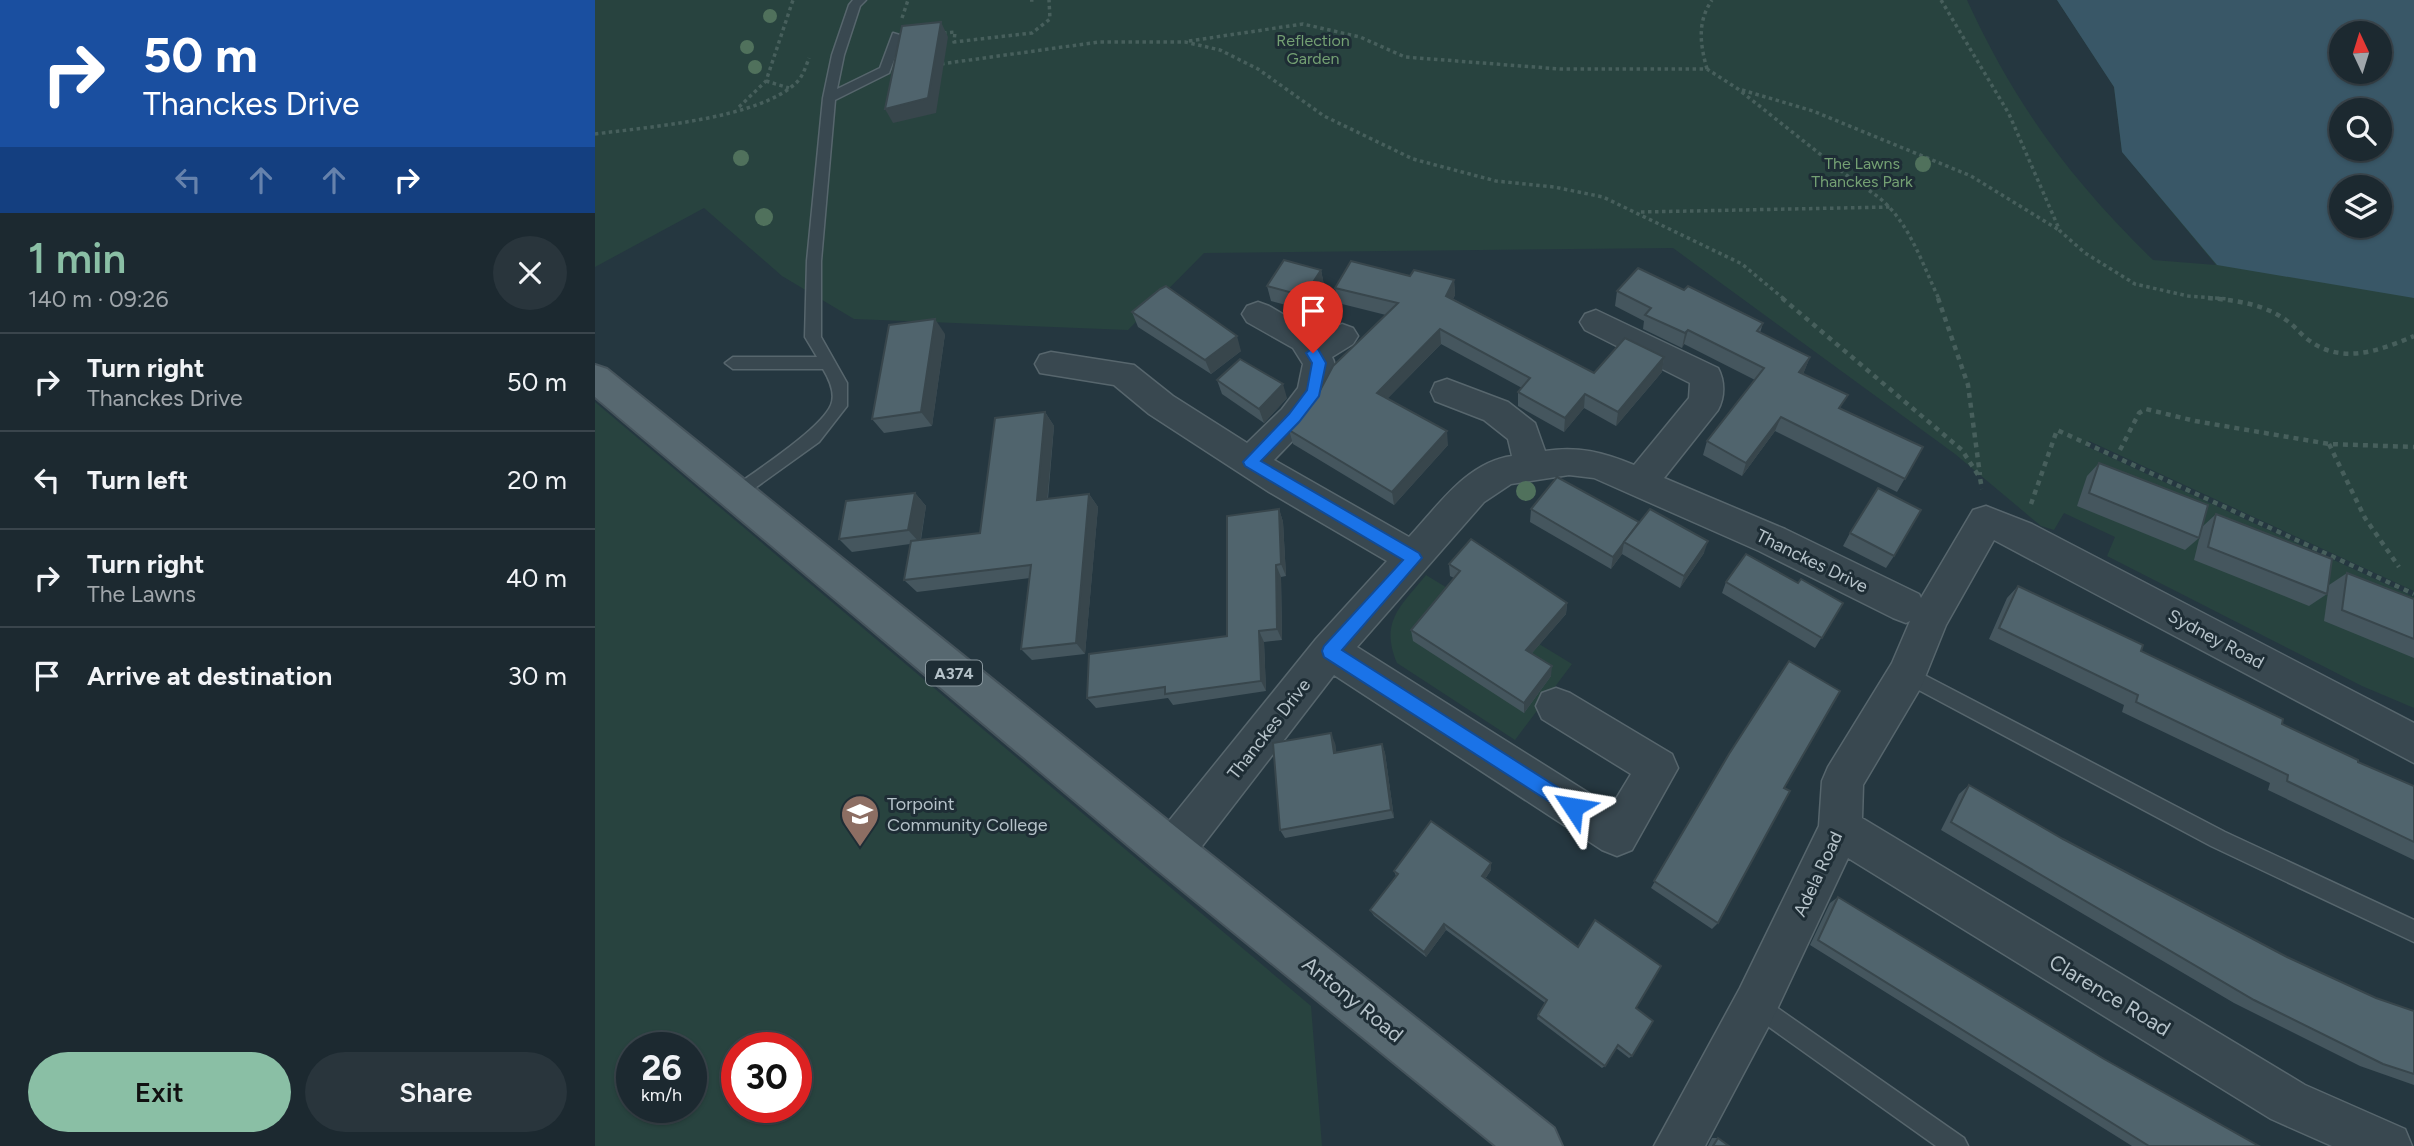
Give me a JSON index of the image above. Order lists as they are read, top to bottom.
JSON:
{
  "streets": {
    "main road": ["A374", "Antony Road"],
    "street": [
      "Thanckes Drive",
      "Sydney Road",
      "Adela Road",
      "Clarence Road"
    ]
  },
  "crossings": [
    ["Thanckes Drive", "A374"],
    ["Thanckes Drive", "Antony Road"],
    ["Sydney Road", "Adela Road"],
    ["A374", "Antony Road"],
    ["Adela Road", "Clarence Road"]
  ],
  "parks": ["Reflection Garden", "The Lawns Thanckes Park"],
  "places": {
    "school or university": ["Torpoint Community College"]
  },
  "north": "top",
  "page": {
    "turn": ["50 m", "Thanckes Drive"],
    "heading": ["1 min", "140 m · 09:26"],
    "list": [
      {
        "name": "Turn right",
        "note": "Thanckes Drive",
        "value": "50 m"
      },
      {
        "name": "Turn left",
        "value": "20 m"
      },
      {
        "name": "Turn right",
        "note": "The Lawns",
        "value": "40 m"
      },
      {
        "name": "Arrive at destination",
        "value": "30 m"
      }
    ],
    "speed": "26 km/h",
    "limit": "30",
    "buttons": ["Exit", "Share"]
  }
}
